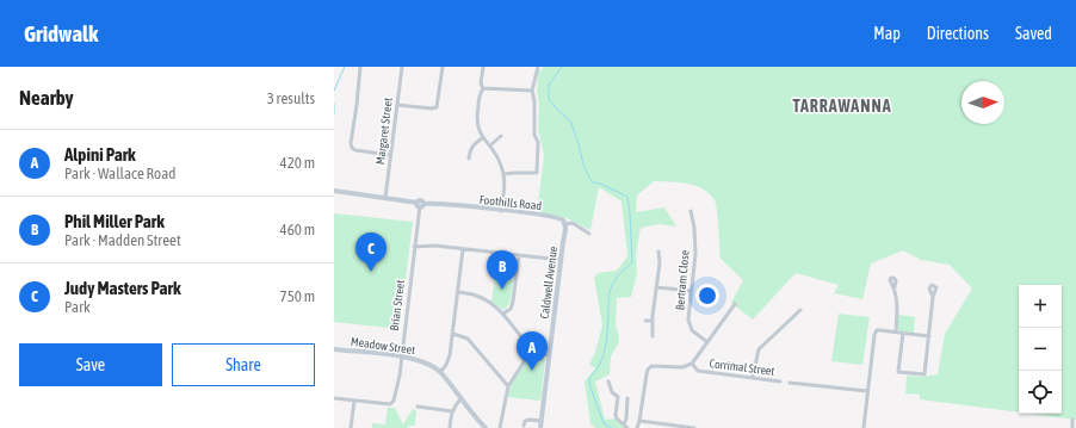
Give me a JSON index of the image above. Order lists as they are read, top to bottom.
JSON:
{
  "streets": {
    "main road": ["Foothills Road", "Caldwell Avenue", "Meadow Street"],
    "street": [
      "Margaret Street",
      "Bertram Close",
      "Brian Street",
      "Corrimal Street"
    ]
  },
  "crossings": [
    ["Margaret Street", "Foothills Road"],
    ["Foothills Road", "Caldwell Avenue"],
    ["Foothills Road", "Brian Street"],
    ["Brian Street", "Meadow Street"]
  ],
  "districts": ["TARRAWANNA"],
  "north": "right",
  "page": {
    "header": "Gridwalk",
    "nav": ["Map", "Directions", "Saved"],
    "heading": ["Nearby", "3 results"],
    "list": [
      {
        "mark": "A",
        "name": "Alpini Park",
        "note": "Park · Wallace Road",
        "value": "420 m"
      },
      {
        "mark": "B",
        "name": "Phil Miller Park",
        "note": "Park · Madden Street",
        "value": "460 m"
      },
      {
        "mark": "C",
        "name": "Judy Masters Park",
        "note": "Park",
        "value": "750 m"
      }
    ],
    "pins": ["C", "B", "A"],
    "map_buttons": ["+", "−"],
    "buttons": ["Save", "Share"]
  }
}
